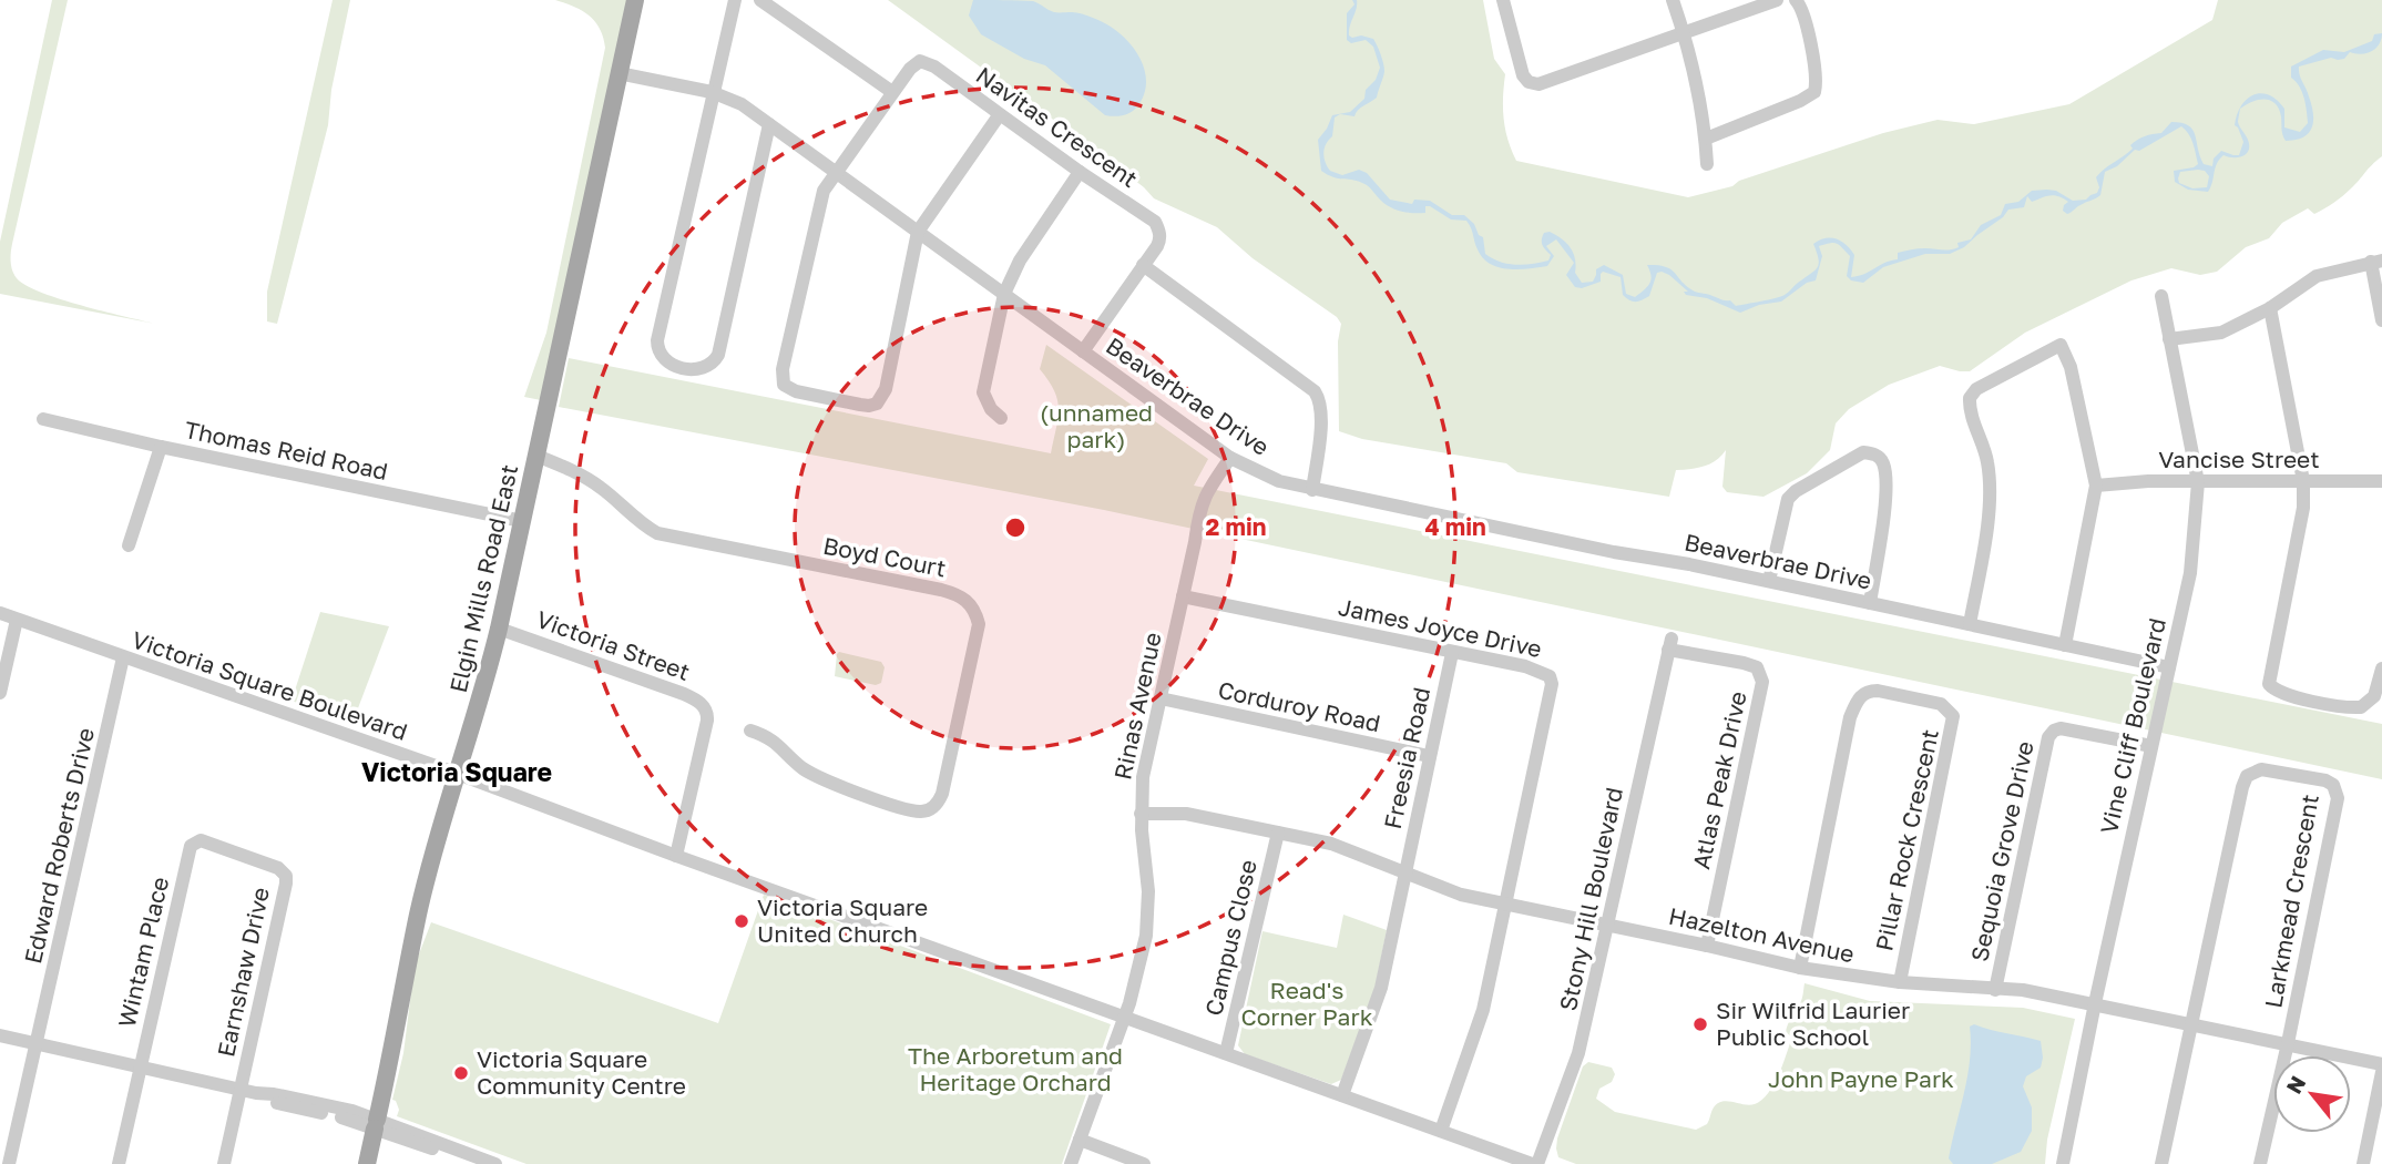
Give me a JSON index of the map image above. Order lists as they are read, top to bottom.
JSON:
{
  "streets": {
    "main road": ["Elgin Mills Road East"],
    "street": [
      "Navitas Crescent",
      "Beaverbrae Drive",
      "Thomas Reid Road",
      "Vancise Street",
      "Boyd Court",
      "James Joyce Drive",
      "Victoria Street",
      "Victoria Square Boulevard",
      "Rinas Avenue",
      "Corduroy Road",
      "Vine Cliff Boulevard",
      "Freesia Road",
      "Atlas Peak Drive",
      "Pillar Rock Crescent",
      "Edward Roberts Drive",
      "Sequoia Grove Drive",
      "Stony Hill Boulevard",
      "Larkmead Crescent",
      "Hazelton Avenue",
      "Campus Close",
      "Wintam Place",
      "Earnshaw Drive"
    ]
  },
  "crossings": [
    ["Navitas Crescent", "Beaverbrae Drive"],
    ["Beaverbrae Drive", "Elgin Mills Road East"],
    ["Beaverbrae Drive", "Rinas Avenue"],
    ["Beaverbrae Drive", "Vine Cliff Boulevard"],
    ["Thomas Reid Road", "Elgin Mills Road East"],
    ["Vancise Street", "Vine Cliff Boulevard"],
    ["Boyd Court", "Elgin Mills Road East"],
    ["Elgin Mills Road East", "Victoria Street"],
    ["Elgin Mills Road East", "Victoria Square Boulevard"],
    ["James Joyce Drive", "Rinas Avenue"],
    ["James Joyce Drive", "Freesia Road"],
    ["James Joyce Drive", "Hazelton Avenue"],
    ["Victoria Street", "Victoria Square Boulevard"],
    ["Victoria Square Boulevard", "Rinas Avenue"],
    ["Victoria Square Boulevard", "Freesia Road"],
    ["Victoria Square Boulevard", "Edward Roberts Drive"],
    ["Victoria Square Boulevard", "Stony Hill Boulevard"],
    ["Victoria Square Boulevard", "Campus Close"],
    ["Rinas Avenue", "Corduroy Road"],
    ["Rinas Avenue", "Hazelton Avenue"],
    ["Corduroy Road", "Freesia Road"],
    ["Vine Cliff Boulevard", "Sequoia Grove Drive"],
    ["Vine Cliff Boulevard", "Hazelton Avenue"],
    ["Freesia Road", "Hazelton Avenue"],
    ["Atlas Peak Drive", "Stony Hill Boulevard"],
    ["Atlas Peak Drive", "Hazelton Avenue"],
    ["Pillar Rock Crescent", "Hazelton Avenue"],
    ["Sequoia Grove Drive", "Hazelton Avenue"],
    ["Stony Hill Boulevard", "Hazelton Avenue"],
    ["Larkmead Crescent", "Hazelton Avenue"],
    ["Hazelton Avenue", "Campus Close"],
    ["Wintam Place", "Earnshaw Drive"]
  ],
  "districts": ["Victoria Square"],
  "parks": [
    "(unnamed park)",
    "Read's Corner Park",
    "The Arboretum and Heritage Orchard",
    "John Payne Park"
  ],
  "places": ["Victoria Square United Church", "Sir Wilfrid Laurier Public School", "Victoria Square Community Centre"],
  "north": "top left",
  "rings": ["2 min", "4 min"]
}
